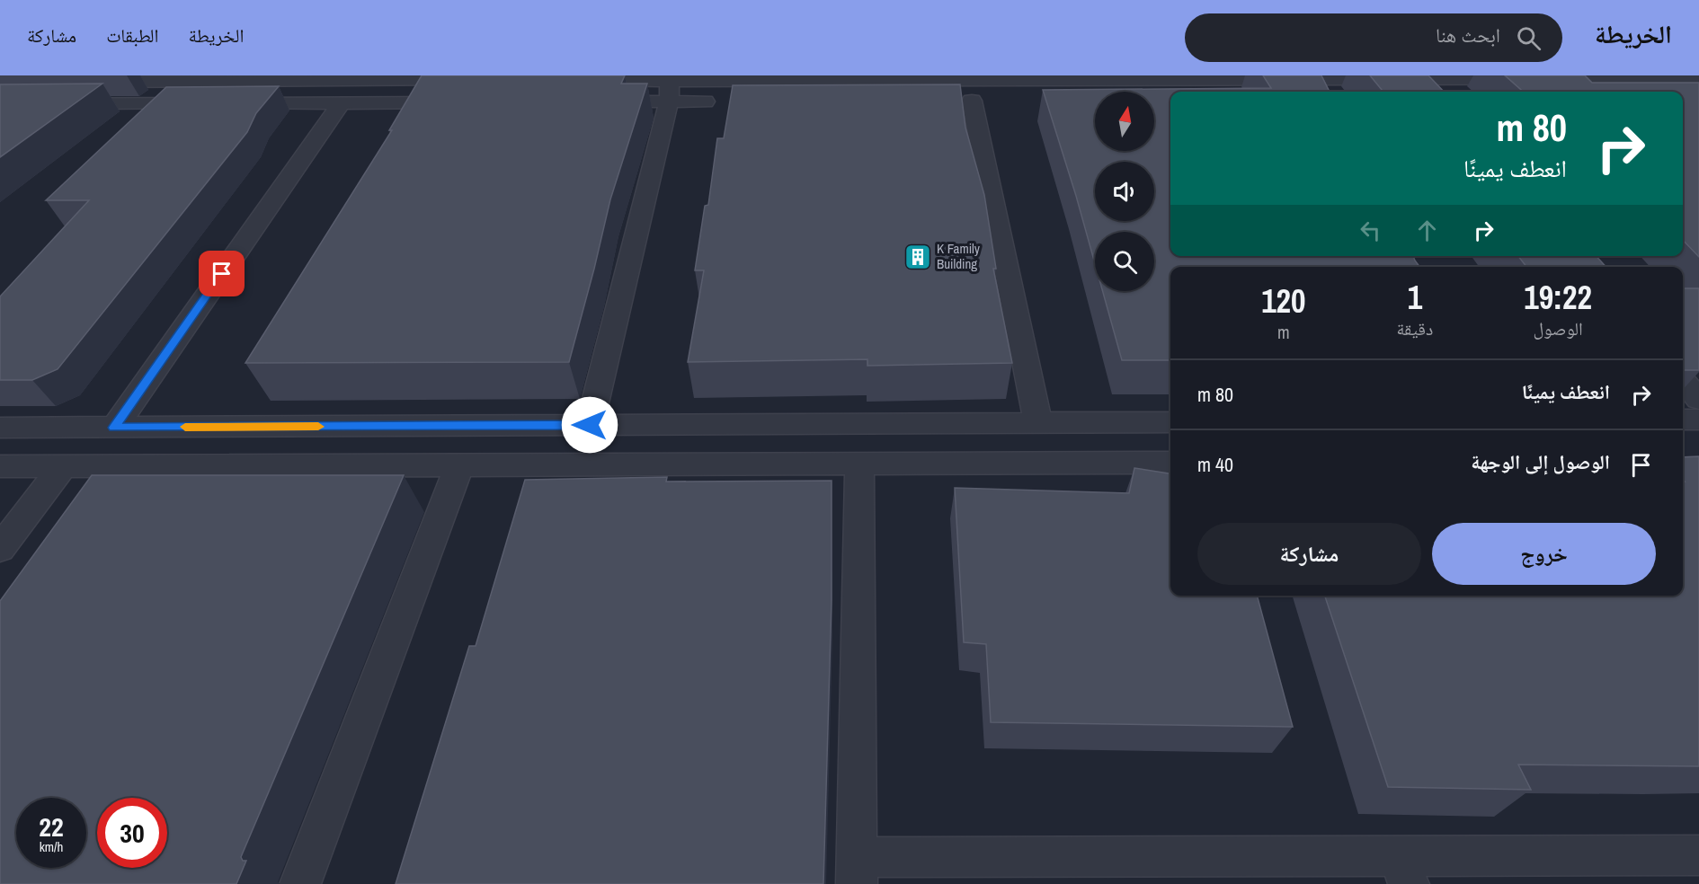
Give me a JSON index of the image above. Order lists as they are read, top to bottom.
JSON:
{
  "places": {
    "building": ["K Family Building"]
  },
  "north": "top",
  "page": {
    "header": "الخريطة",
    "search": "ابحث هنا",
    "nav": ["الخريطة", "الطبقات", "مشاركة"],
    "turn": ["80 m", "انعطف يمينًا"],
    "eta": [
      "19:22",
      "الوصول",
      "1",
      "دقيقة",
      "120",
      "m"
    ],
    "list": [
      {
        "name": "انعطف يمينًا",
        "value": "80 m"
      },
      {
        "name": "الوصول إلى الوجهة",
        "value": "40 m"
      }
    ],
    "buttons": ["خروج", "مشاركة"],
    "speed": "22 km/h",
    "limit": "30"
  }
}
